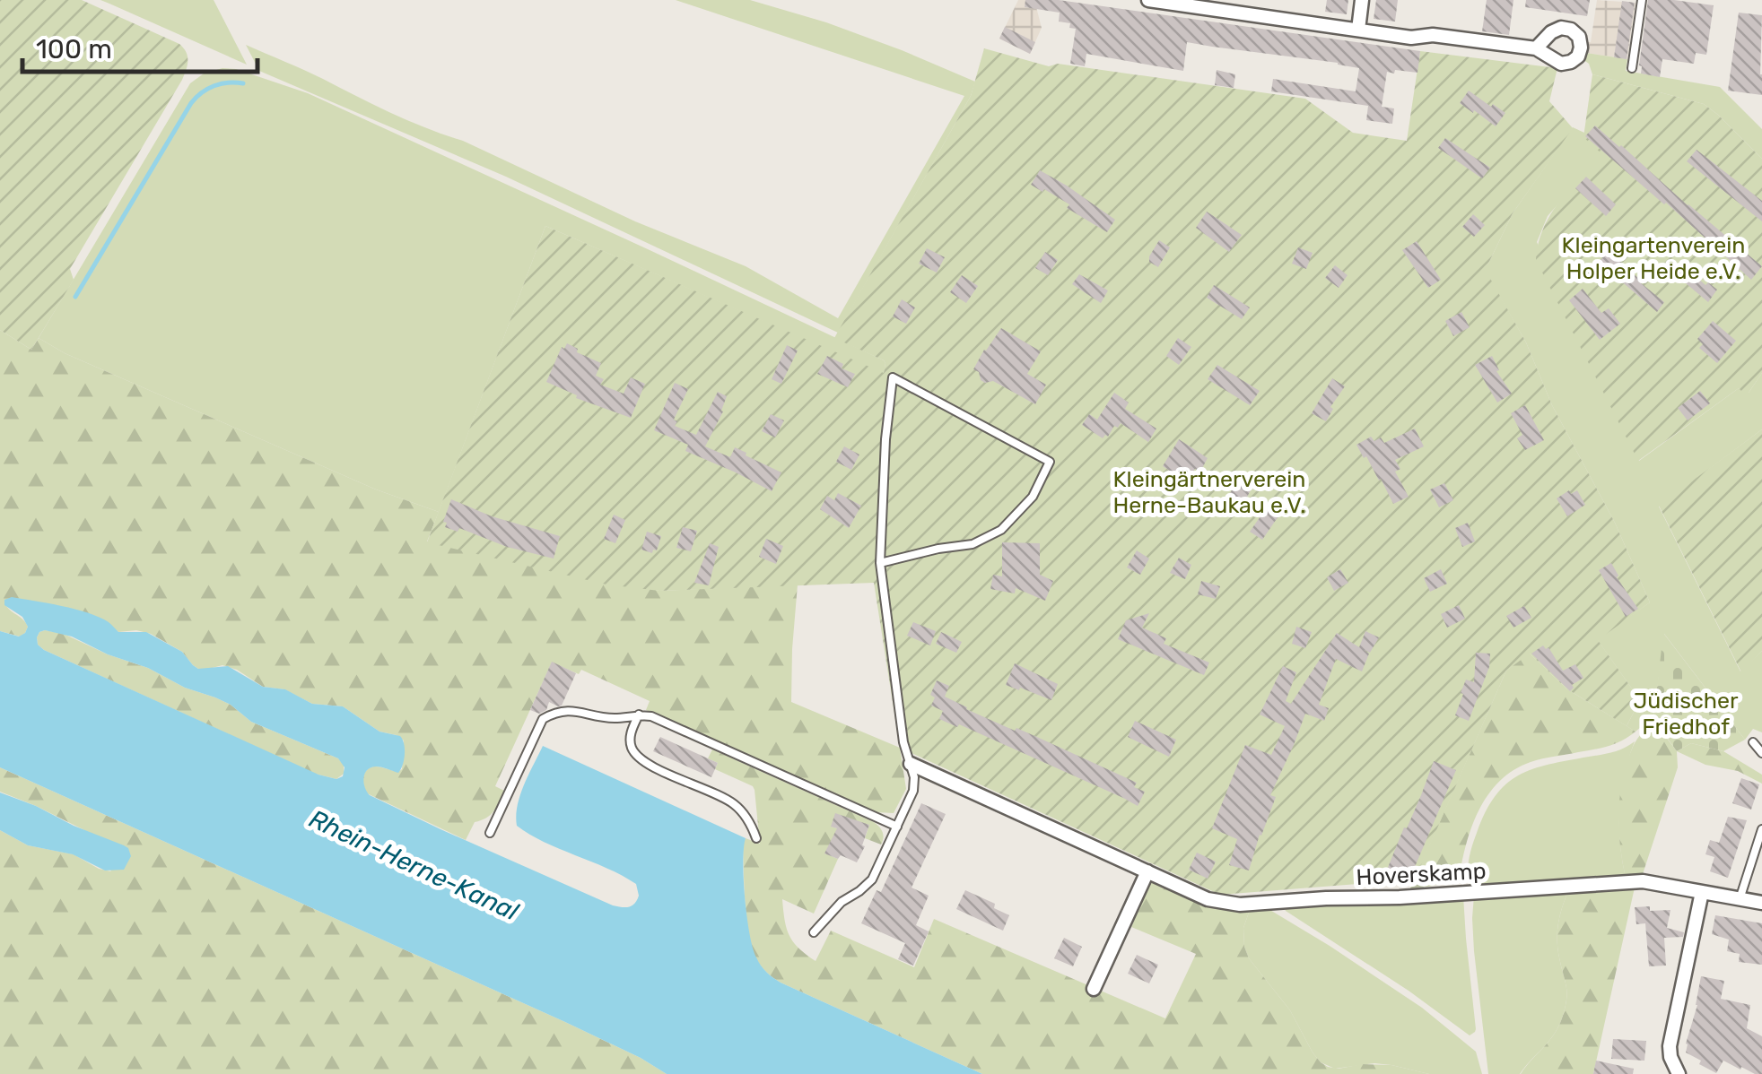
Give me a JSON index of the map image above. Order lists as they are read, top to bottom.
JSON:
{
  "streets": {
    "street": ["Hoverskamp"]
  },
  "water": ["Rhein-Herne-Kanal"],
  "parks": ["Kleingartenverein Holper Heide e.V.", "Kleingärtnerverein Herne-Baukau e.V.", "Jüdischer Friedhof"],
  "scale_bar": "100 m"
}
